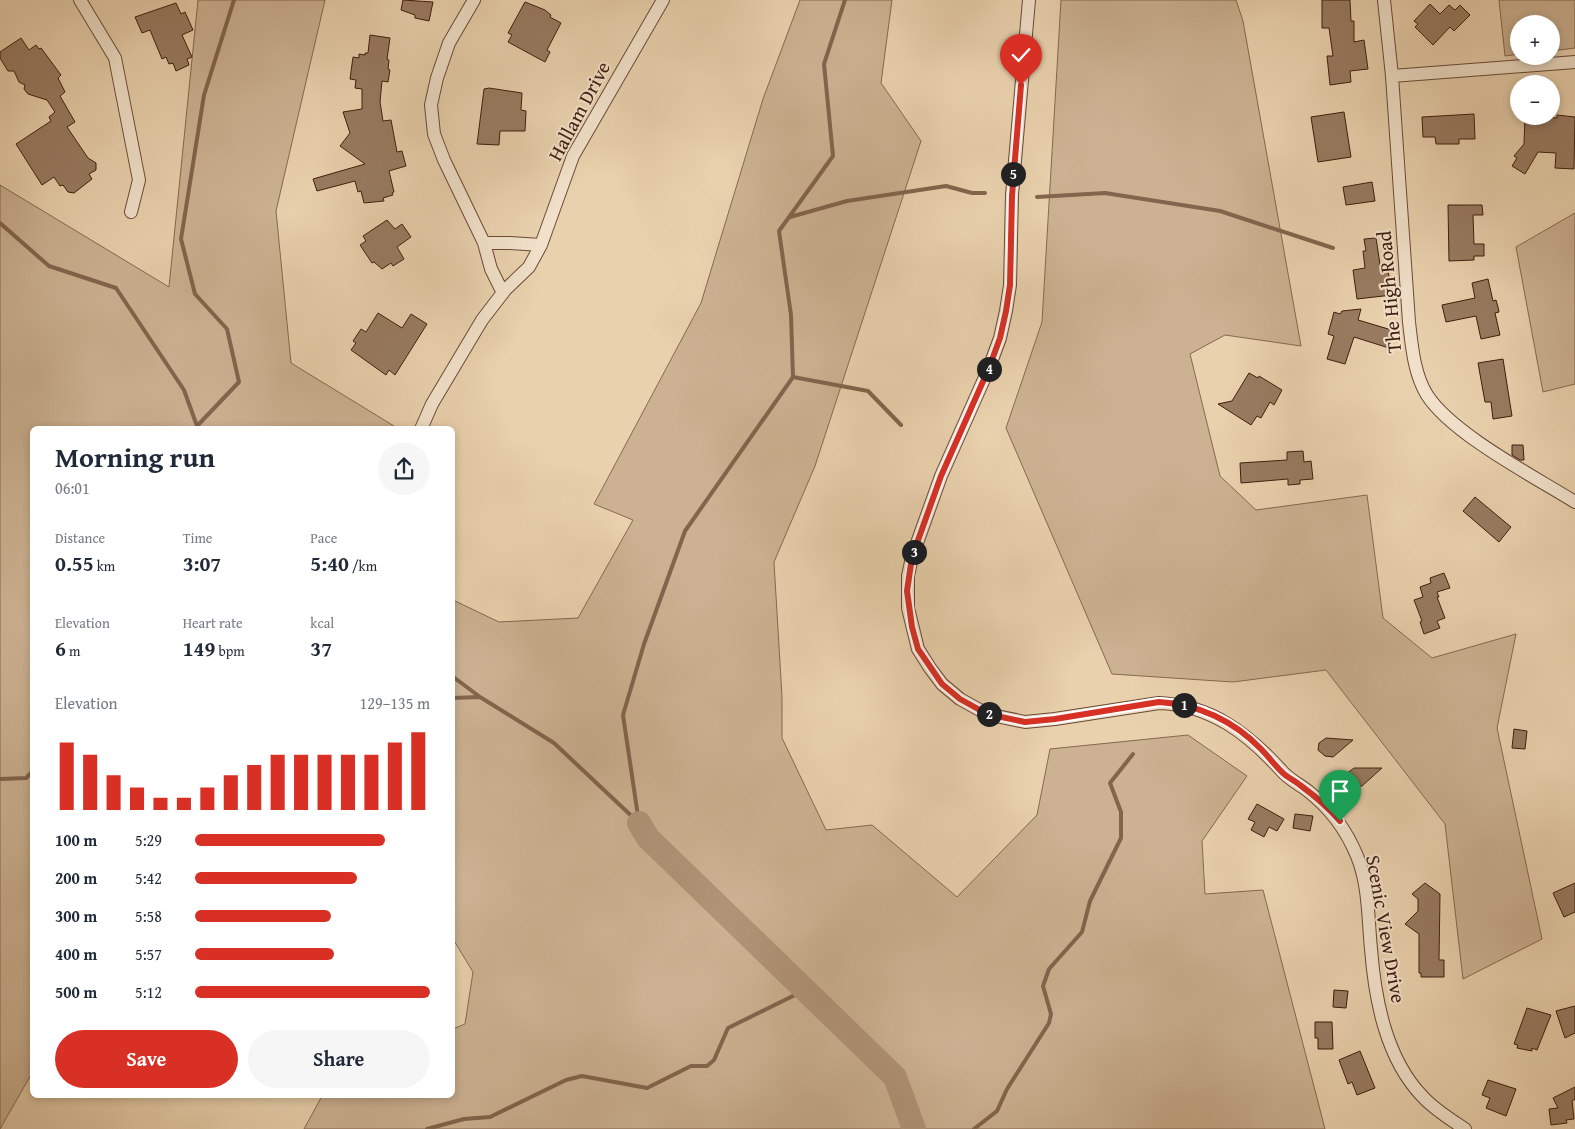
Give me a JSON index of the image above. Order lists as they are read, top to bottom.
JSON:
{
  "streets": {
    "street": ["Hallam Drive", "The High Road", "Scenic View Drive"]
  },
  "page": {
    "map_buttons": ["+", "−"],
    "pins": [
      "5",
      "4",
      "3",
      "1",
      "2"
    ],
    "heading": ["Morning run", "06:01"],
    "stats": [
      ["Distance", "0.55 km"],
      ["Time", "3:07"],
      ["Pace", "5:40 /km"],
      ["Elevation", "6 m"],
      ["Heart rate", "149 bpm"],
      ["kcal", "37"]
    ],
    "chart": ["Elevation", "129–135 m"],
    "list": [
      {
        "name": "100 m",
        "note": "5:29"
      },
      {
        "name": "200 m",
        "note": "5:42"
      },
      {
        "name": "300 m",
        "note": "5:58"
      },
      {
        "name": "400 m",
        "note": "5:57"
      },
      {
        "name": "500 m",
        "note": "5:12"
      }
    ],
    "buttons": ["Save", "Share"]
  }
}
